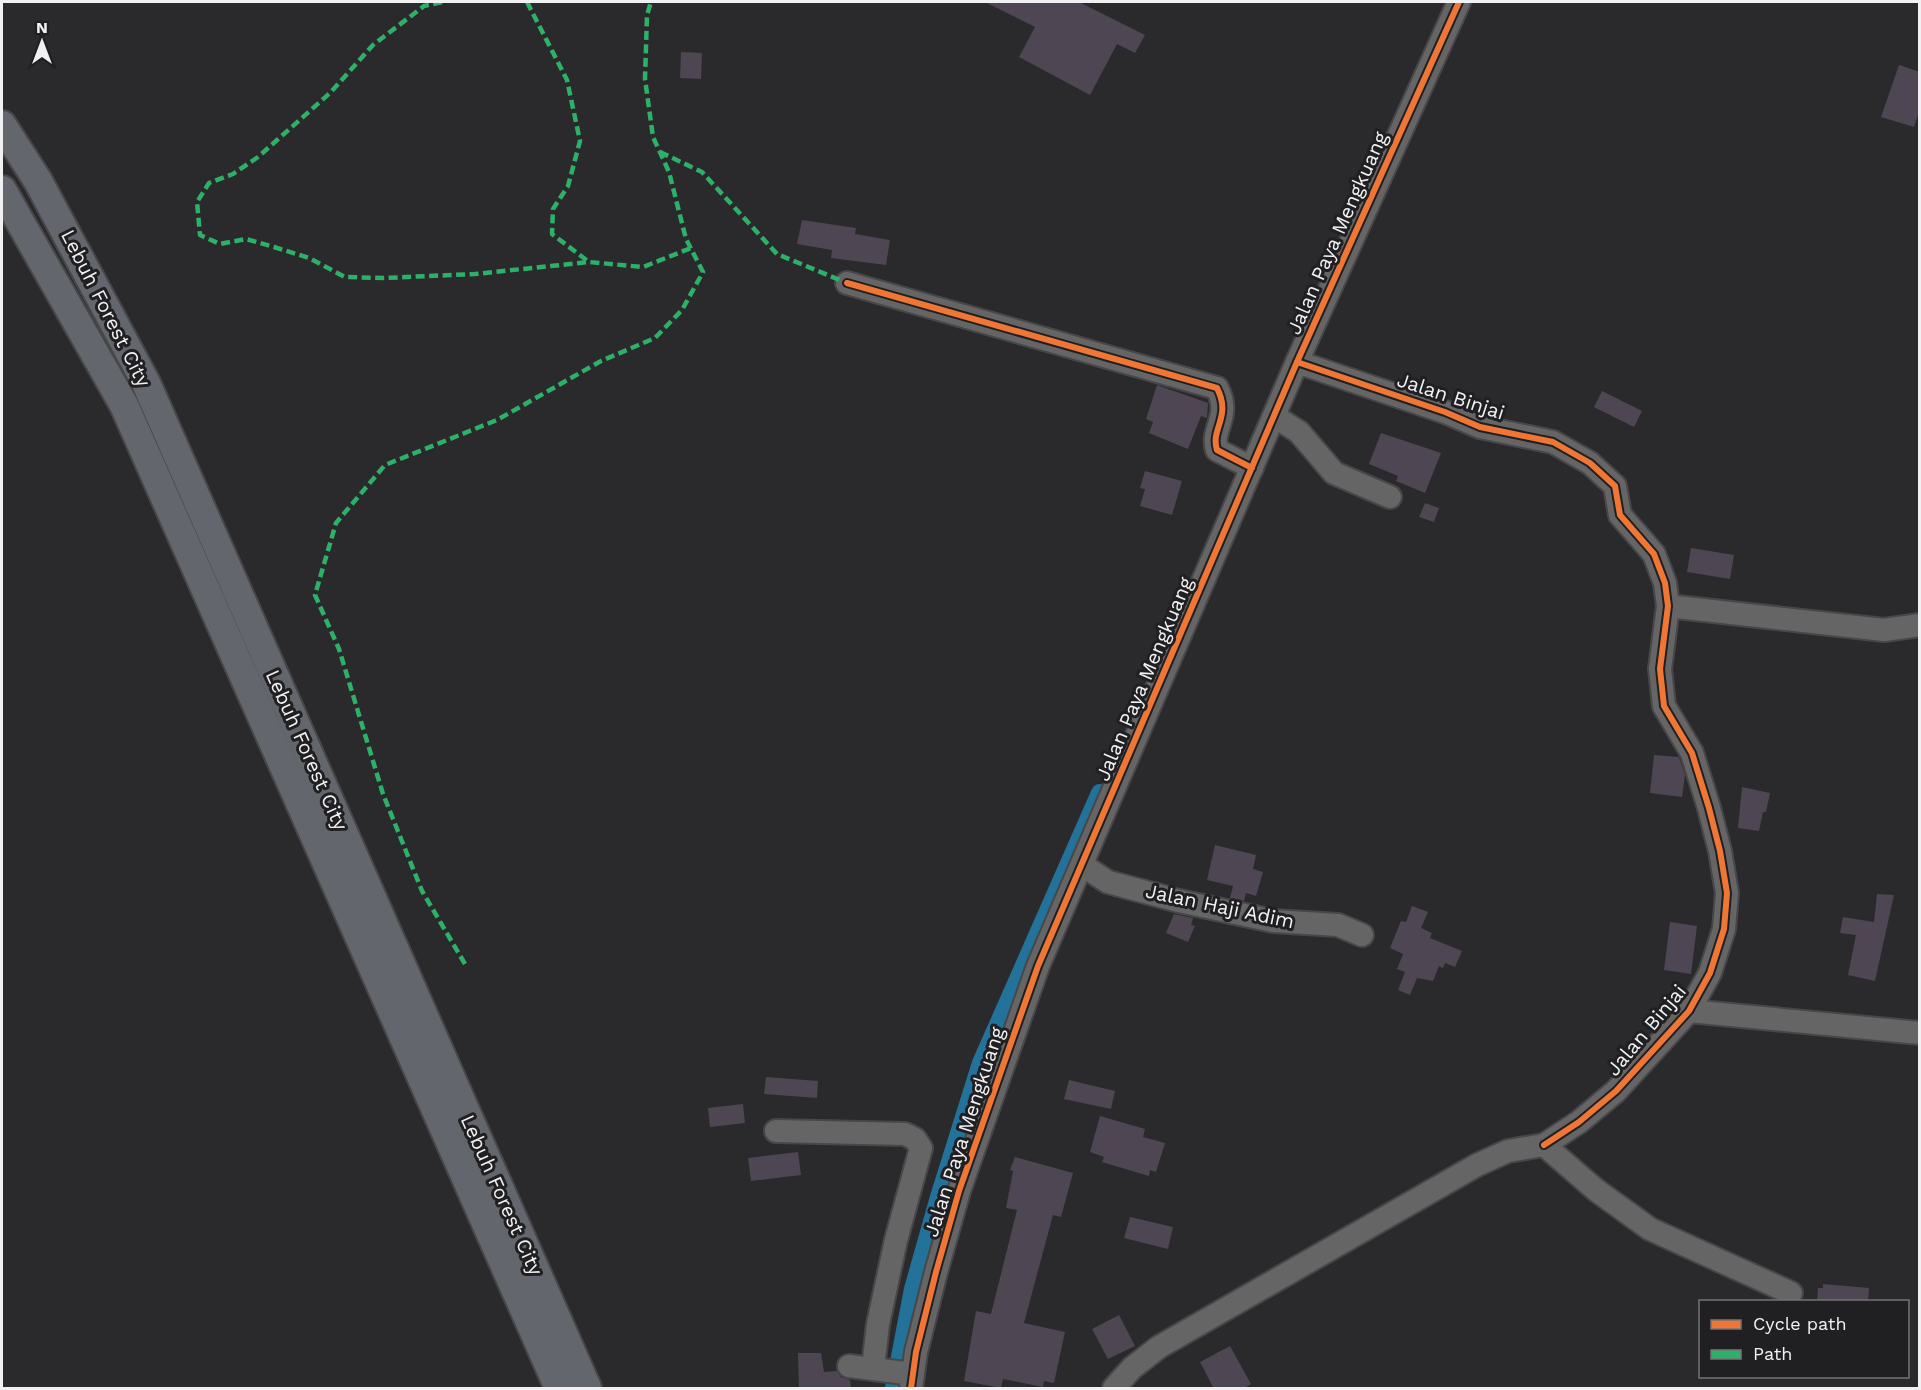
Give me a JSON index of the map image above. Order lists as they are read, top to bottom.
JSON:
{
  "streets": {
    "main road": ["Lebuh Forest City"],
    "street": ["Jalan Paya Mengkuang", "Jalan Binjai", "Jalan Haji Adim"]
  },
  "crossings": [
    ["Jalan Paya Mengkuang", "Jalan Binjai"],
    ["Jalan Paya Mengkuang", "Jalan Haji Adim"]
  ],
  "legend": ["Cycle path", "Path"],
  "north": "top"
}
